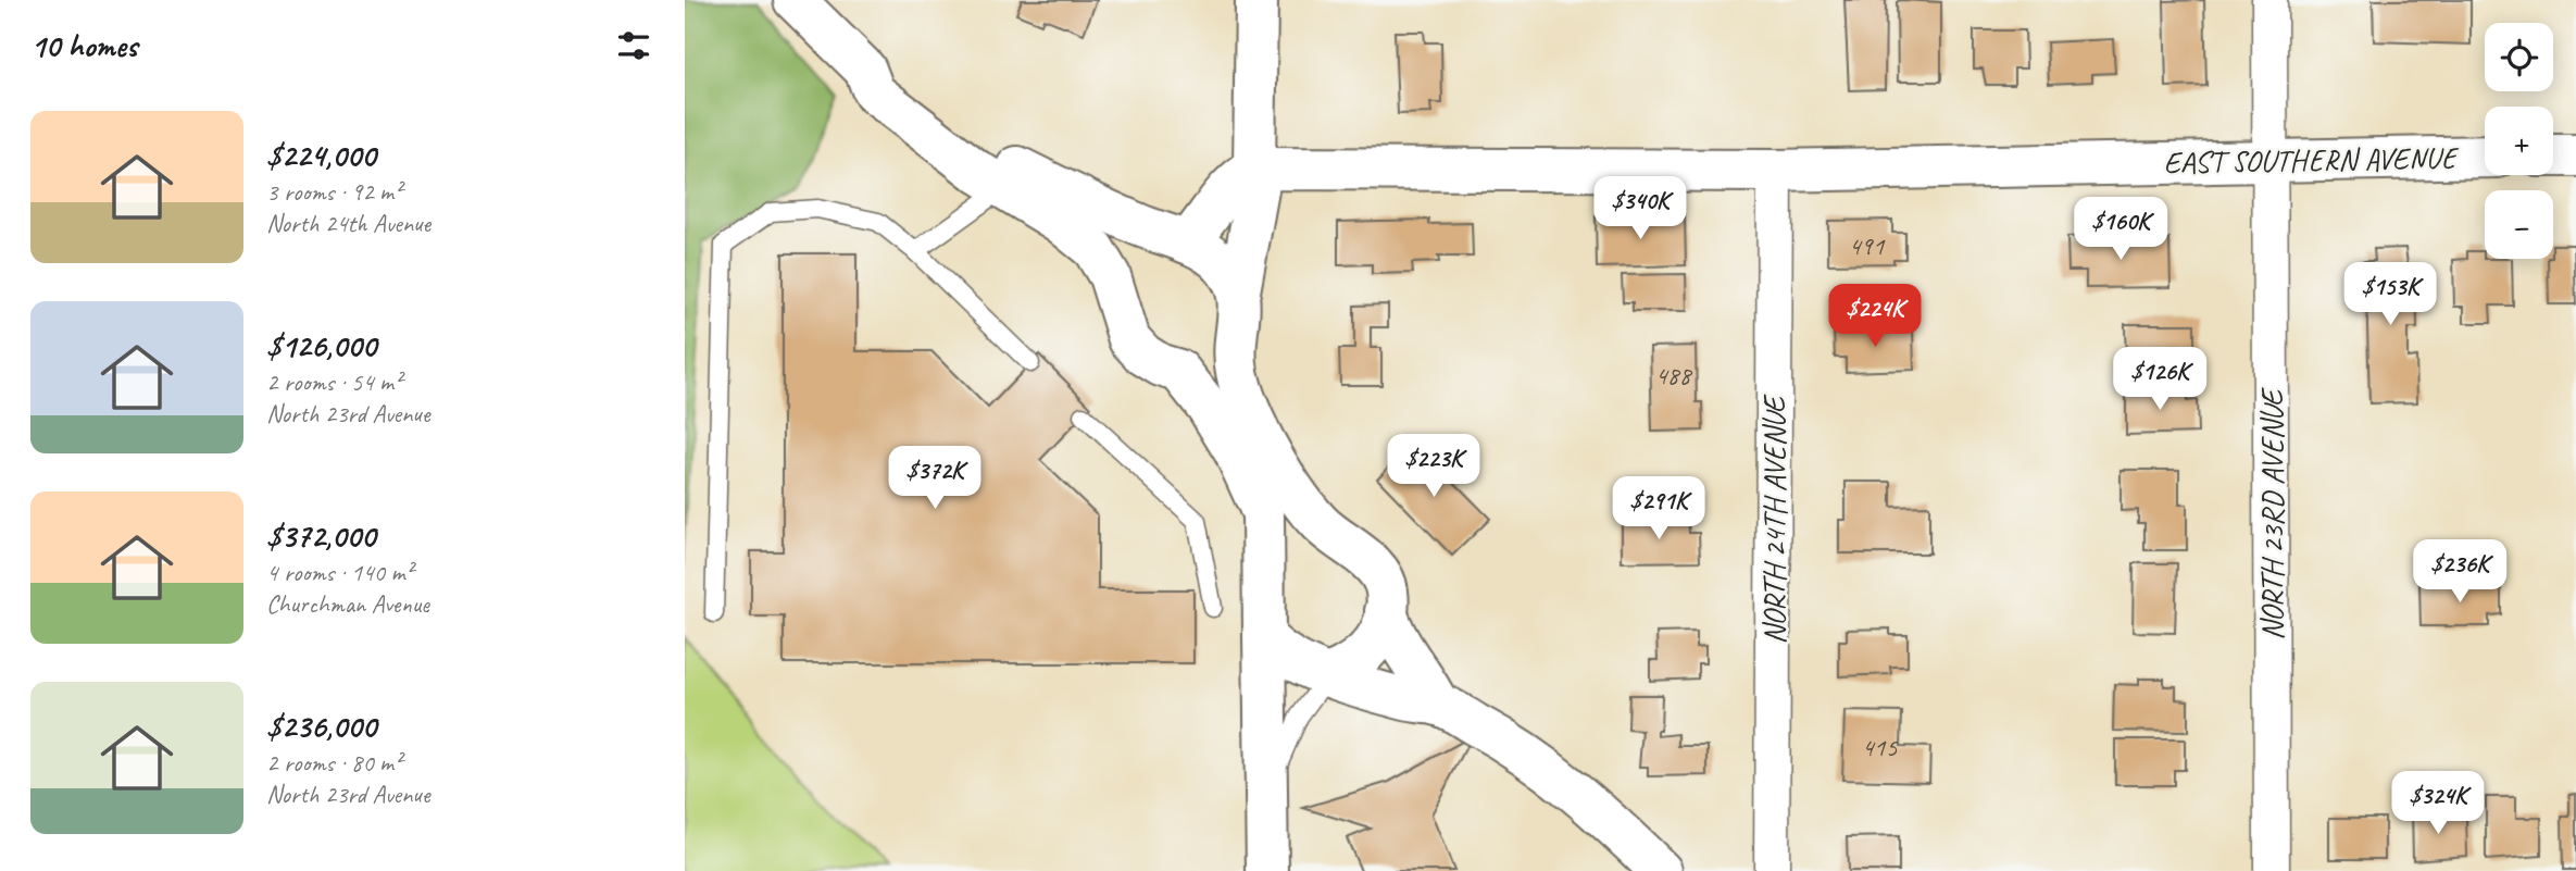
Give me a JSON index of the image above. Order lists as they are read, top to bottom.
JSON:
{
  "streets": {
    "main road": ["EAST SOUTHERN AVENUE"],
    "street": ["NORTH 23RD AVENUE", "NORTH 24TH AVENUE"]
  },
  "crossings": [
    ["EAST SOUTHERN AVENUE", "NORTH 23RD AVENUE"],
    ["EAST SOUTHERN AVENUE", "NORTH 24TH AVENUE"]
  ],
  "house_numbers": ["491", "488", "415"],
  "page": {
    "heading": "10 homes",
    "map_buttons": ["+", "−"],
    "list": [
      {
        "name": "$224,000",
        "note": "3 rooms · 92 m² · North 24th Avenue"
      },
      {
        "name": "$126,000",
        "note": "2 rooms · 54 m² · North 23rd Avenue"
      },
      {
        "name": "$372,000",
        "note": "4 rooms · 140 m² · Churchman Avenue"
      },
      {
        "name": "$236,000",
        "note": "2 rooms · 80 m² · North 23rd Avenue"
      }
    ],
    "price": [
      "$340K",
      "$160K",
      "$153K",
      "$224K",
      "$126K",
      "$223K",
      "$372K",
      "$291K",
      "$236K",
      "$324K"
    ]
  }
}
